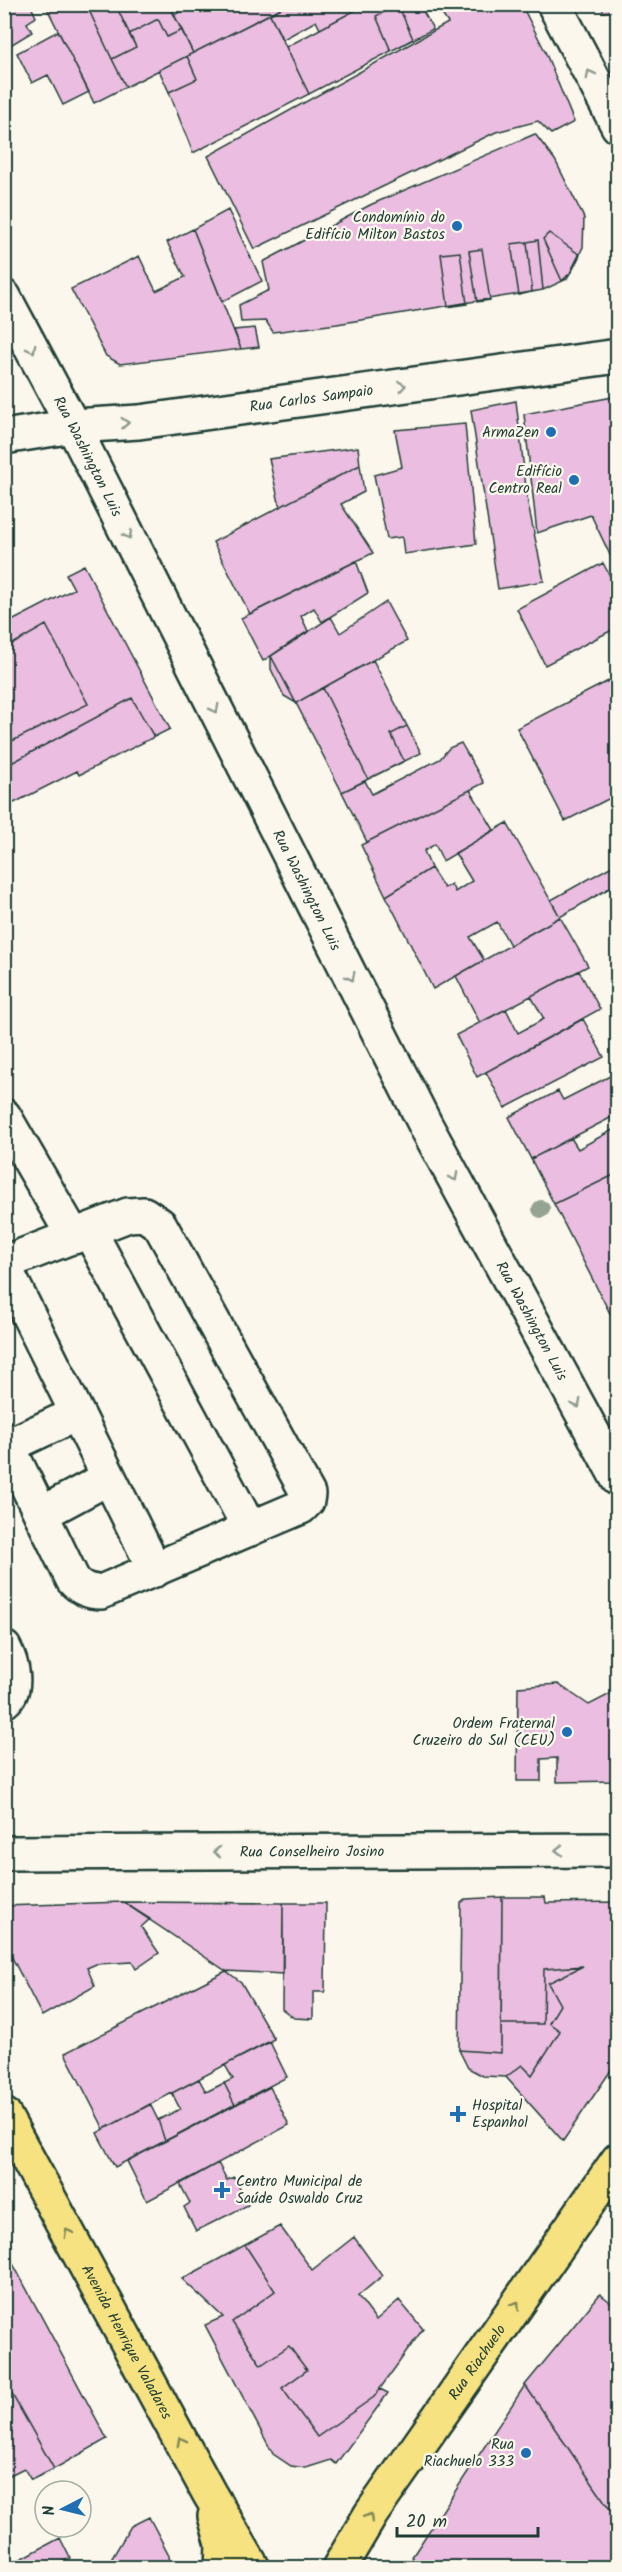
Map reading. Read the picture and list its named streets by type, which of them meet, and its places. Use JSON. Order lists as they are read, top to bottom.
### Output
{
  "streets": {
    "main road": ["Avenida Henrique Valadares", "Rua Riachuelo"],
    "street": ["Rua Carlos Sampaio", "Rua Washington Luis", "Rua Conselheiro Josino"]
  },
  "crossings": [
    ["Rua Carlos Sampaio", "Rua Washington Luis"]
  ],
  "one_way": [
    "Rua Carlos Sampaio",
    "Rua Washington Luis",
    "Rua Conselheiro Josino",
    "Avenida Henrique Valadares",
    "Rua Riachuelo"
  ],
  "places": {
    "other": [
      "Condomínio do Edifício Milton Bastos",
      "ArmaZen",
      "Edifício Centro Real",
      "Ordem Fraternal Cruzeiro do Sul (CEU)",
      "Rua Riachuelo 333"
    ],
    "health": ["Hospital Espanhol", "Centro Municipal de Saúde Oswaldo Cruz"]
  },
  "scale_bar": "20 m",
  "north": "left"
}
